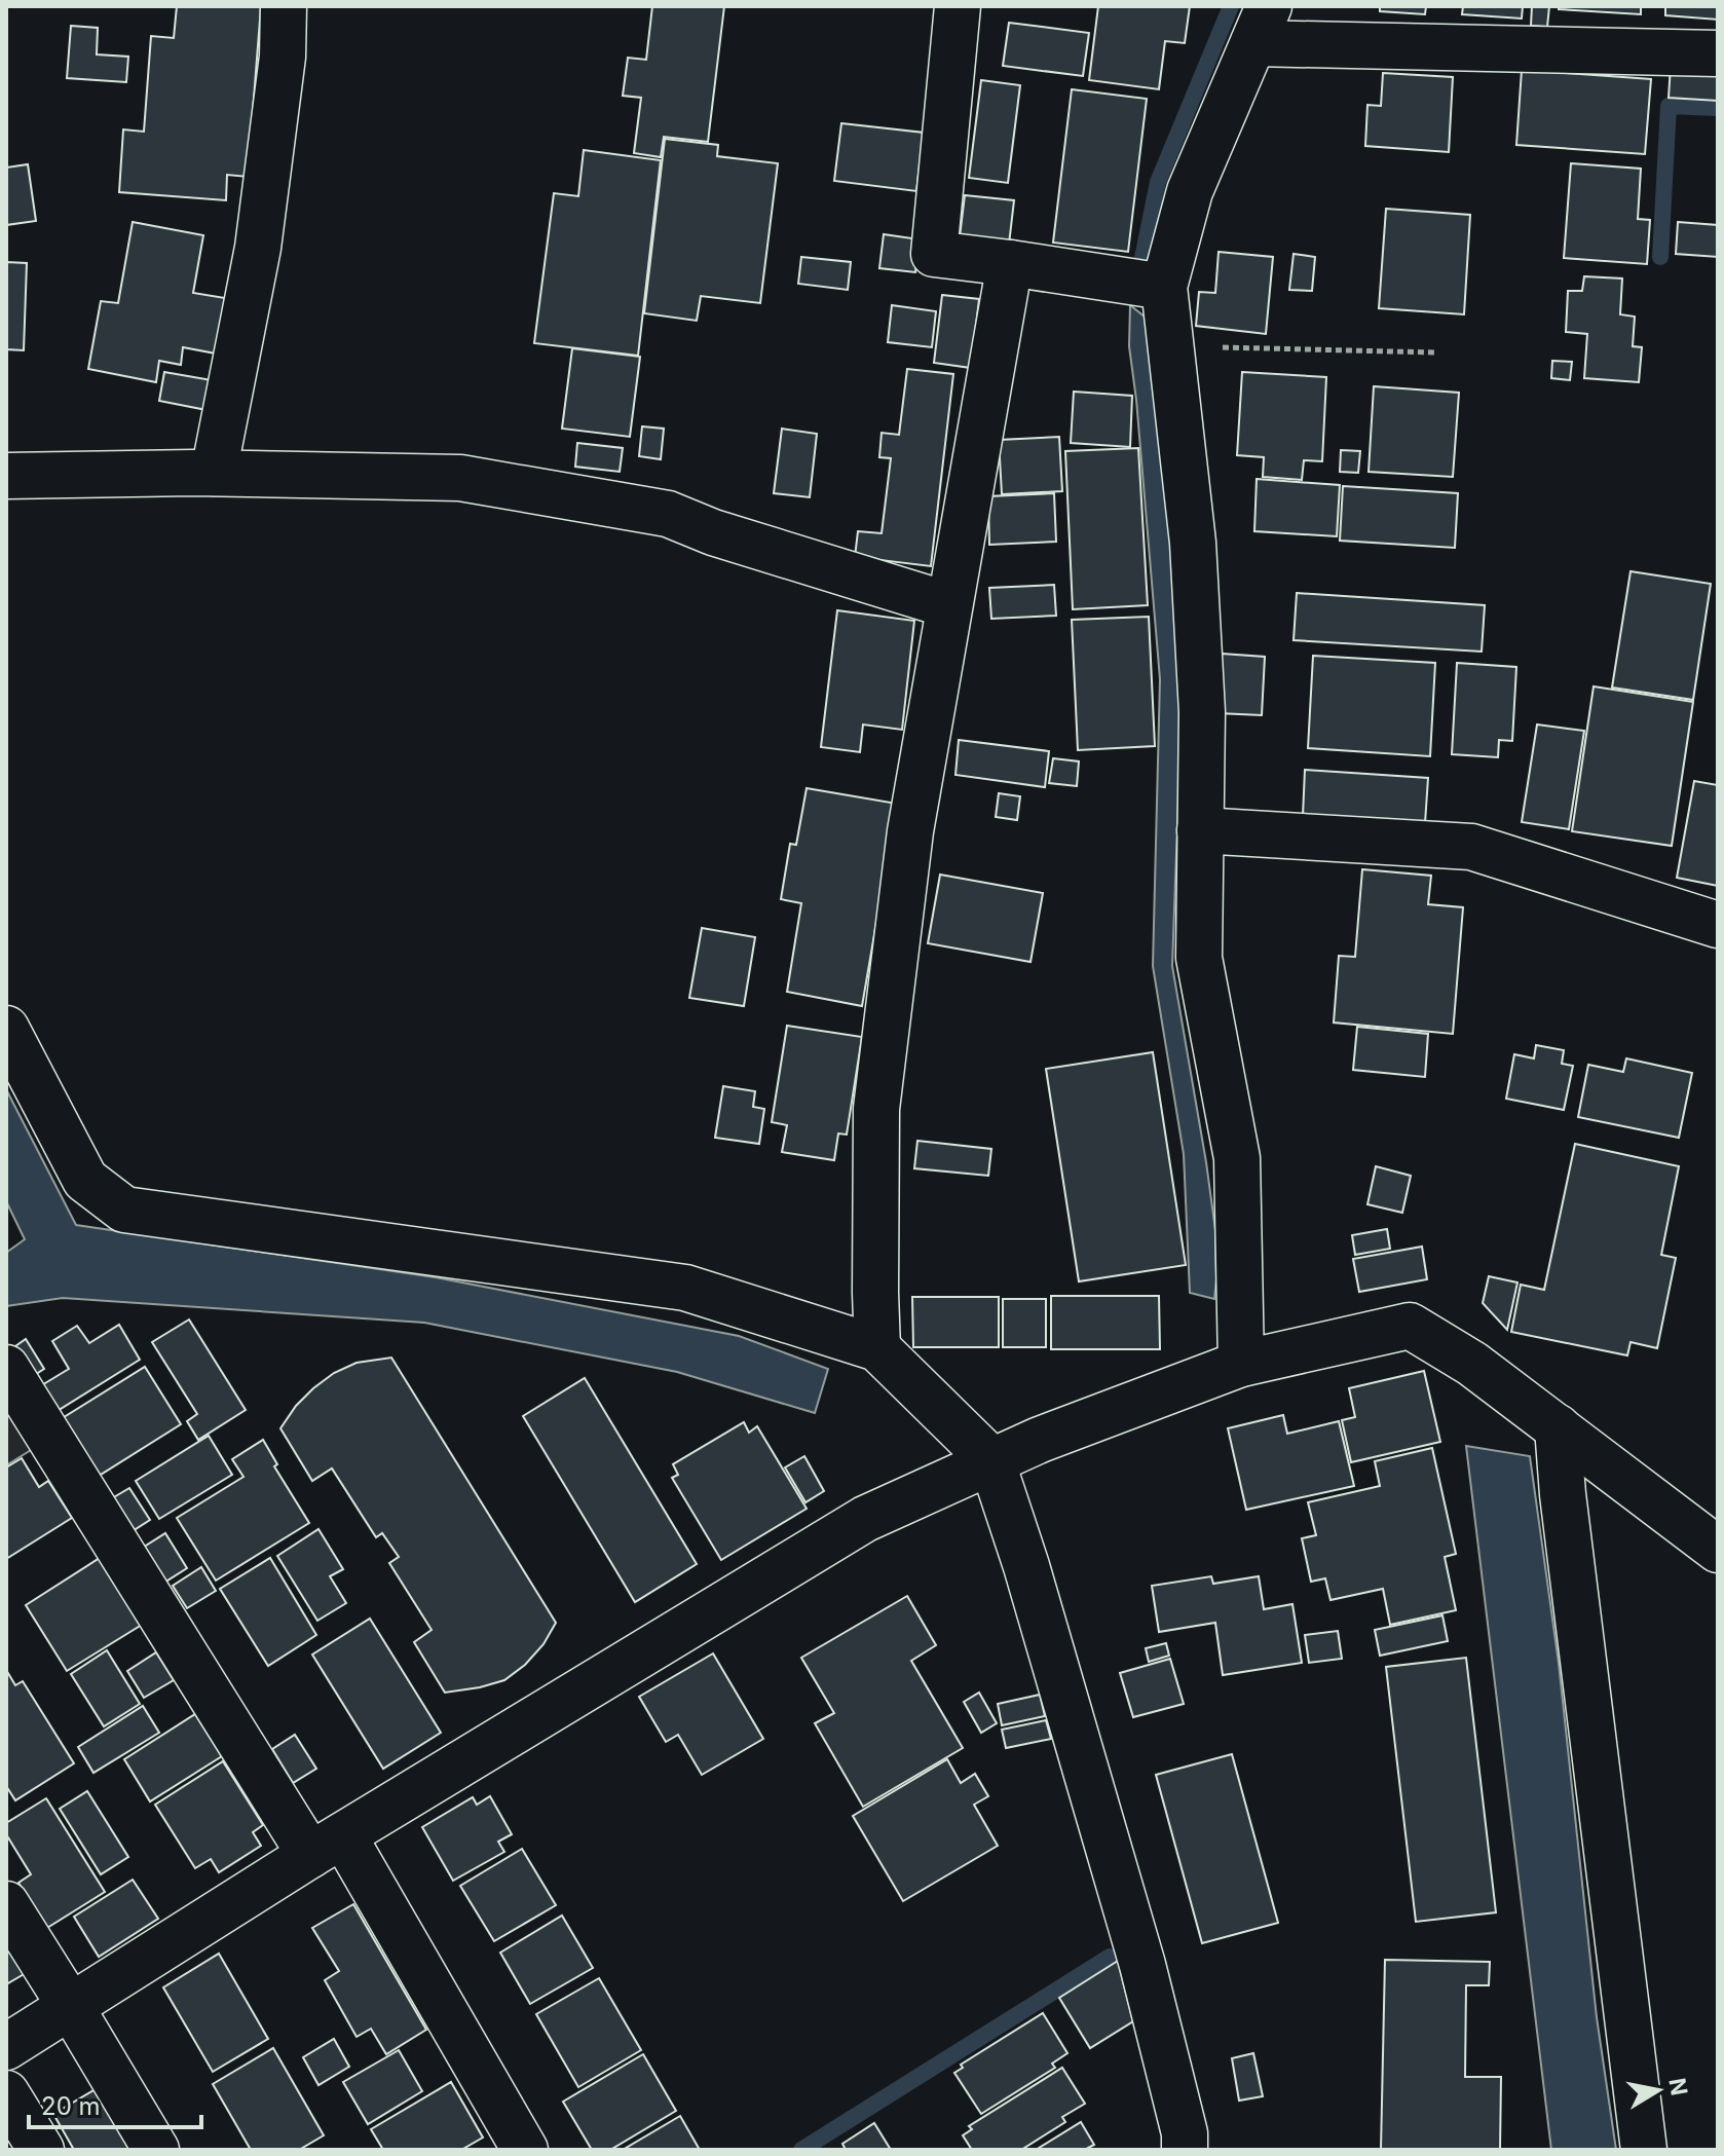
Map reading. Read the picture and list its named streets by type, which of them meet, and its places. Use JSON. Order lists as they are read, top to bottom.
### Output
{
  "scale_bar": "20 m",
  "north": "right"
}
